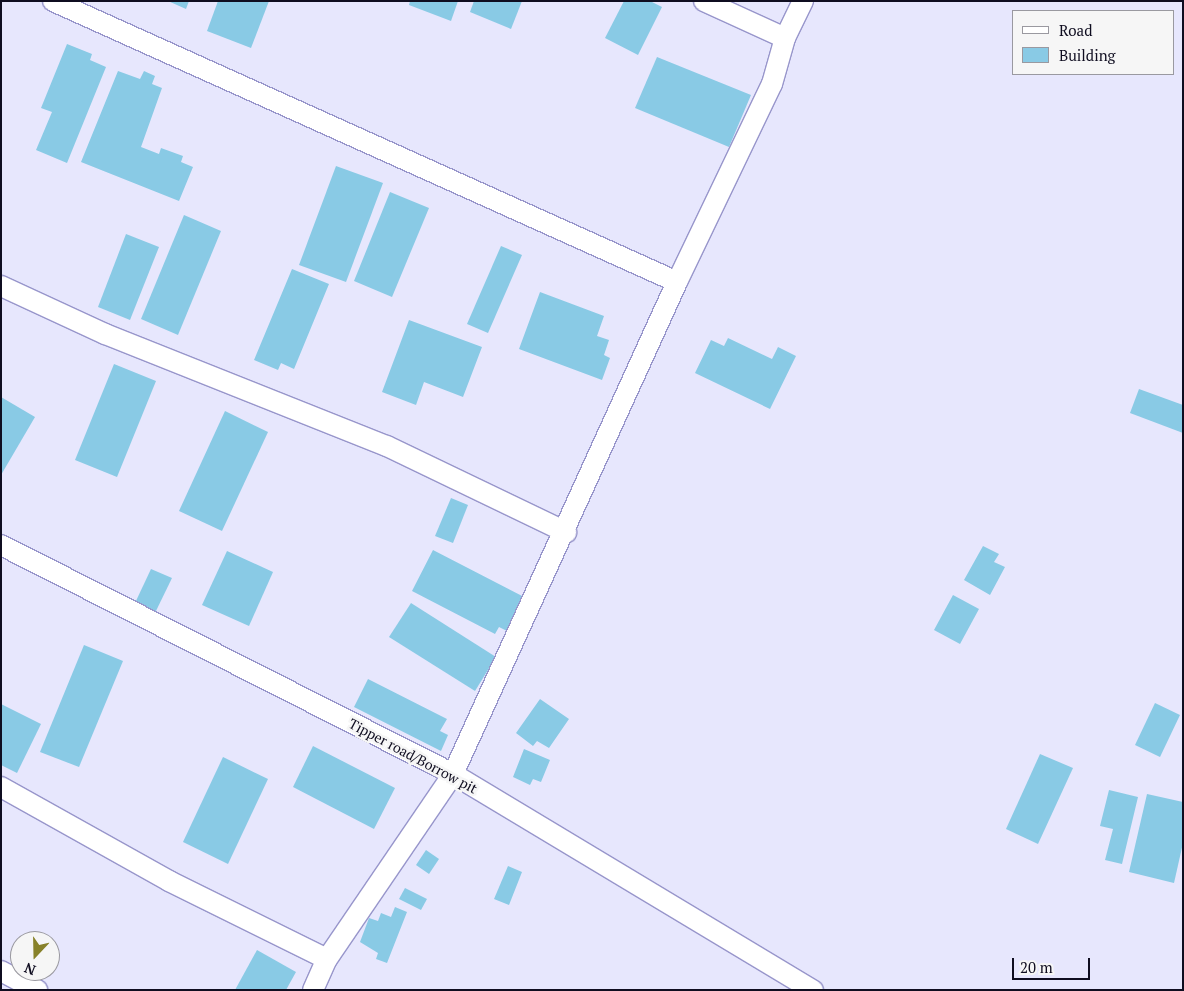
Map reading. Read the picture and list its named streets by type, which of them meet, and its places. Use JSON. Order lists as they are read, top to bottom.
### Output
{
  "streets": {
    "street": ["Tipper road/Borrow pit"]
  },
  "legend": ["Road", "Building"],
  "scale_bar": "20 m",
  "north": "bottom"
}
